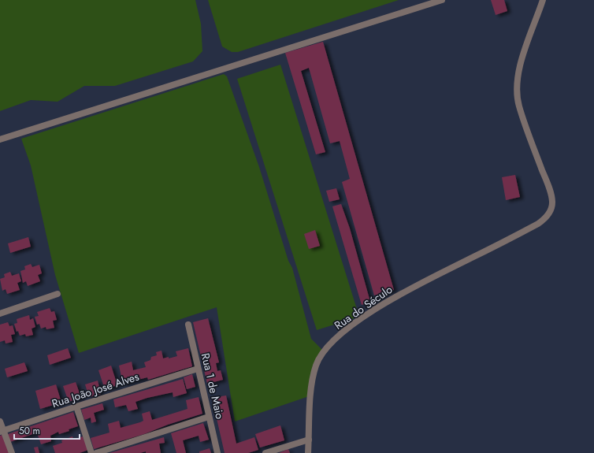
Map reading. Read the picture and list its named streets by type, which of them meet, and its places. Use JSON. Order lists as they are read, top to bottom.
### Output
{
  "streets": {
    "street": ["Rua do Século", "Rua 1 de Maio", "Rua João José Alves"]
  },
  "crossings": [
    ["Rua 1 de Maio", "Rua João José Alves"]
  ],
  "scale_bar": "50 m"
}
